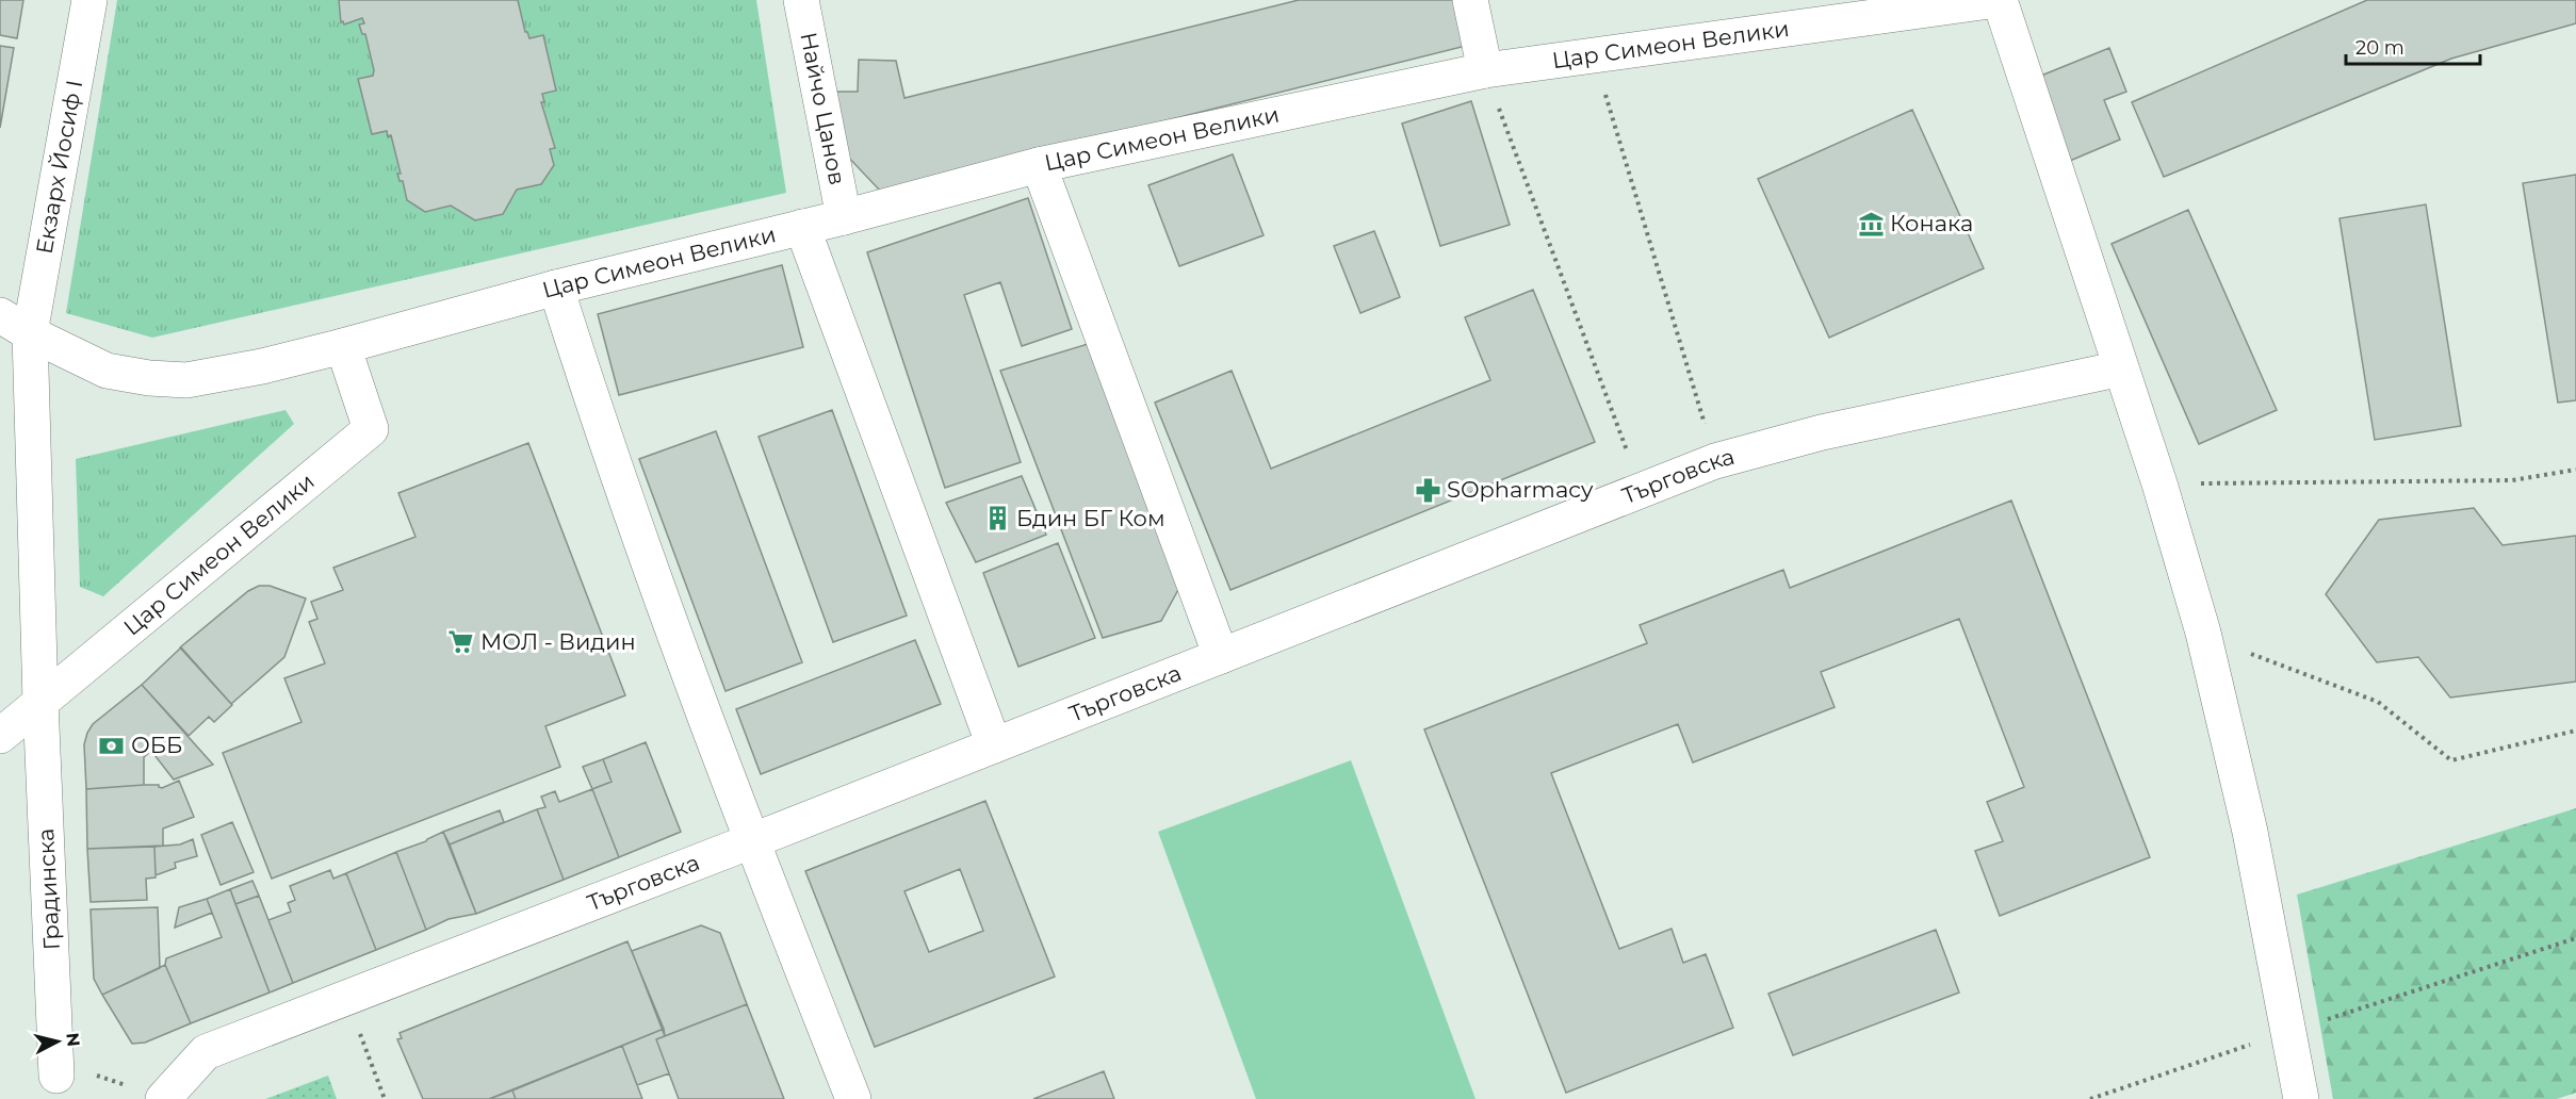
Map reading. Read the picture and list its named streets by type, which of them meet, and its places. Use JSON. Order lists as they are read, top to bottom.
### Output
{
  "streets": {
    "street": [
      "Цар Симеон Велики",
      "Найчо Цанов",
      "Екзарх Йосиф I",
      "Търговска",
      "Градинска"
    ]
  },
  "crossings": [
    ["Цар Симеон Велики", "Найчо Цанов"],
    ["Цар Симеон Велики", "Екзарх Йосиф I"],
    ["Цар Симеон Велики", "Градинска"],
    ["Екзарх Йосиф I", "Градинска"]
  ],
  "places": {
    "museum": ["Конака"],
    "pharmacy": ["SOpharmacy"],
    "building": ["Бдин БГ Ком"],
    "supermarket": ["МОЛ - Видин"],
    "bank": ["ОББ"]
  },
  "scale_bar": "20 m",
  "north": "right"
}
